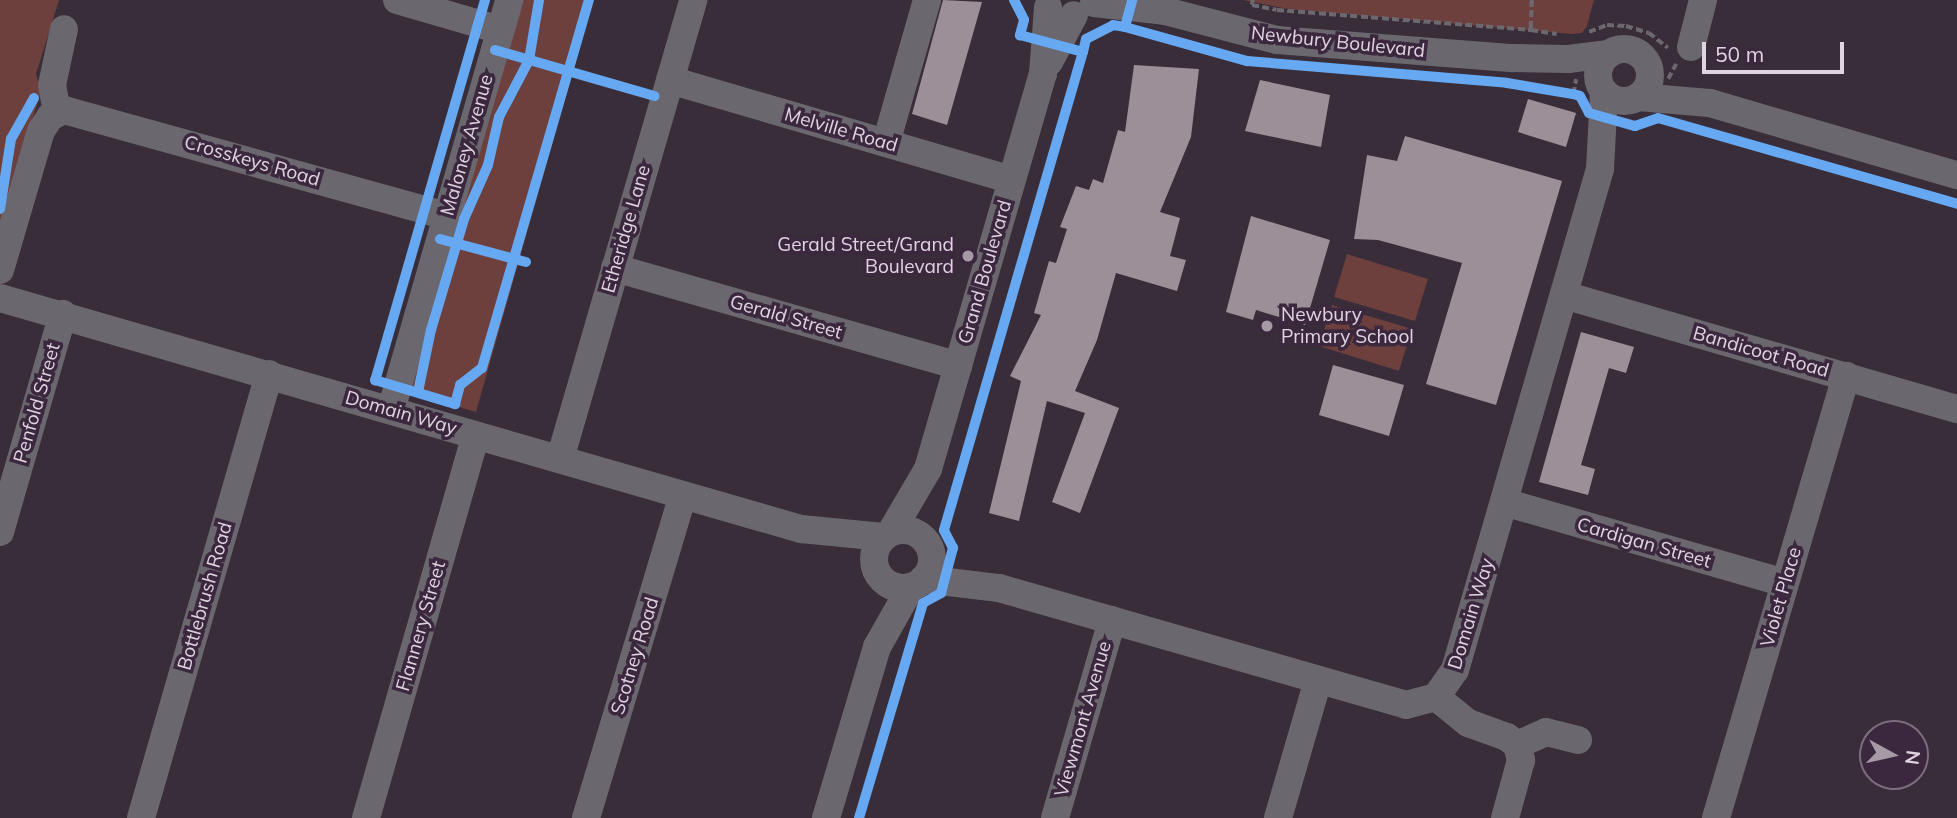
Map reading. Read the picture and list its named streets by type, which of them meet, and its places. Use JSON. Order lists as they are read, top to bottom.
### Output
{
  "streets": {
    "street": [
      "Newbury Boulevard",
      "Melville Road",
      "Maloney Avenue",
      "Crosskeys Road",
      "Etheridge Lane",
      "Grand Boulevard",
      "Gerald Street",
      "Bandicoot Road",
      "Penfold Street",
      "Domain Way",
      "Cardigan Street",
      "Bottlebrush Road",
      "Violet Place",
      "Flannery Street",
      "Scotney Road",
      "Viewmont Avenue"
    ]
  },
  "crossings": [
    ["Newbury Boulevard", "Grand Boulevard"],
    ["Newbury Boulevard", "Domain Way"],
    ["Melville Road", "Etheridge Lane"],
    ["Melville Road", "Grand Boulevard"],
    ["Maloney Avenue", "Crosskeys Road"],
    ["Maloney Avenue", "Domain Way"],
    ["Etheridge Lane", "Gerald Street"],
    ["Etheridge Lane", "Domain Way"],
    ["Grand Boulevard", "Gerald Street"],
    ["Grand Boulevard", "Domain Way"],
    ["Bandicoot Road", "Domain Way"],
    ["Bandicoot Road", "Violet Place"],
    ["Penfold Street", "Domain Way"],
    ["Domain Way", "Cardigan Street"],
    ["Domain Way", "Bottlebrush Road"],
    ["Domain Way", "Flannery Street"],
    ["Domain Way", "Scotney Road"],
    ["Cardigan Street", "Violet Place"]
  ],
  "places": ["Gerald Street/Grand Boulevard", "Newbury Primary School"],
  "scale_bar": "50 m",
  "north": "right"
}
